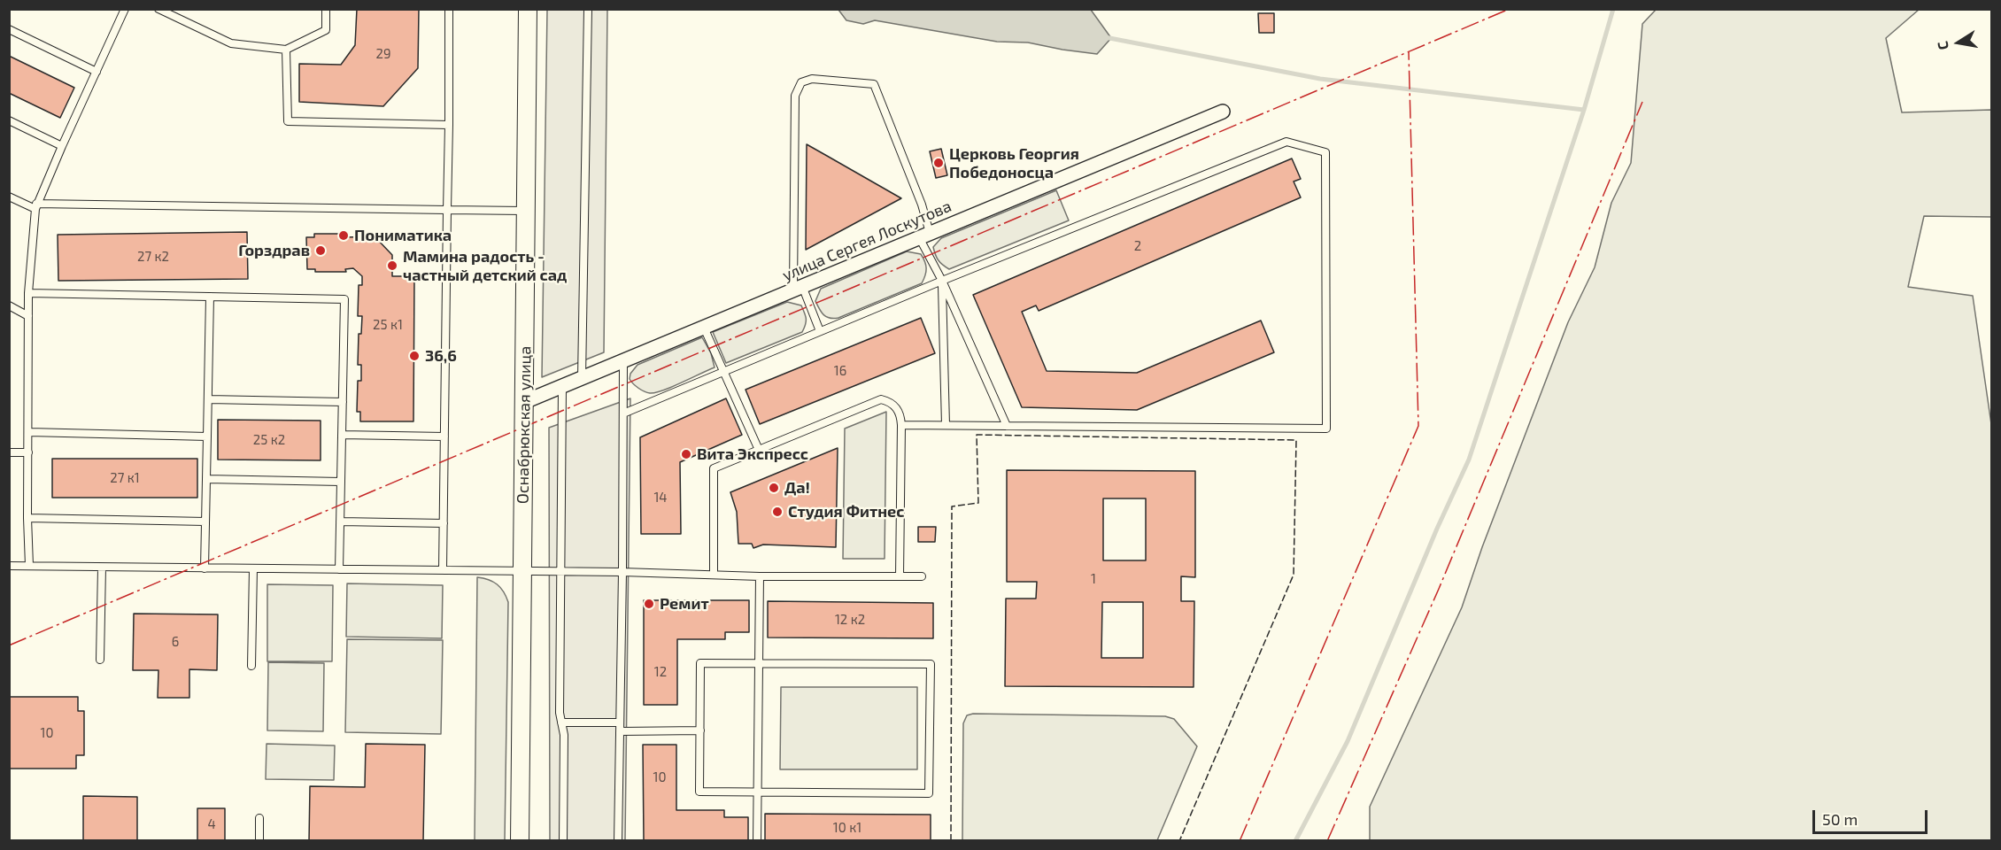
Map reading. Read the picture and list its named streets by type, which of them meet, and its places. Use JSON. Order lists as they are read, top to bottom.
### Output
{
  "streets": {
    "street": ["улица Сергея Лоскутова", "Оснабрюкская улица"]
  },
  "crossings": [
    ["улица Сергея Лоскутова", "Оснабрюкская улица"]
  ],
  "places": [
    "Церковь Георгия Победоносца",
    "Пониматика",
    "Горздрав",
    "Мамина радость - частный детский сад",
    "36,6",
    "Вита Экспресс",
    "Да!",
    "Студия Фитнес",
    "Ремит"
  ],
  "house_numbers": [
    "29",
    "2",
    "27 к2",
    "25 к1",
    "16",
    "25 к2",
    "27 к1",
    "14",
    "1",
    "12 к2",
    "6",
    "12",
    "10",
    "10",
    "4",
    "10 к1"
  ],
  "scale_bar": "50 m",
  "north": "left"
}
